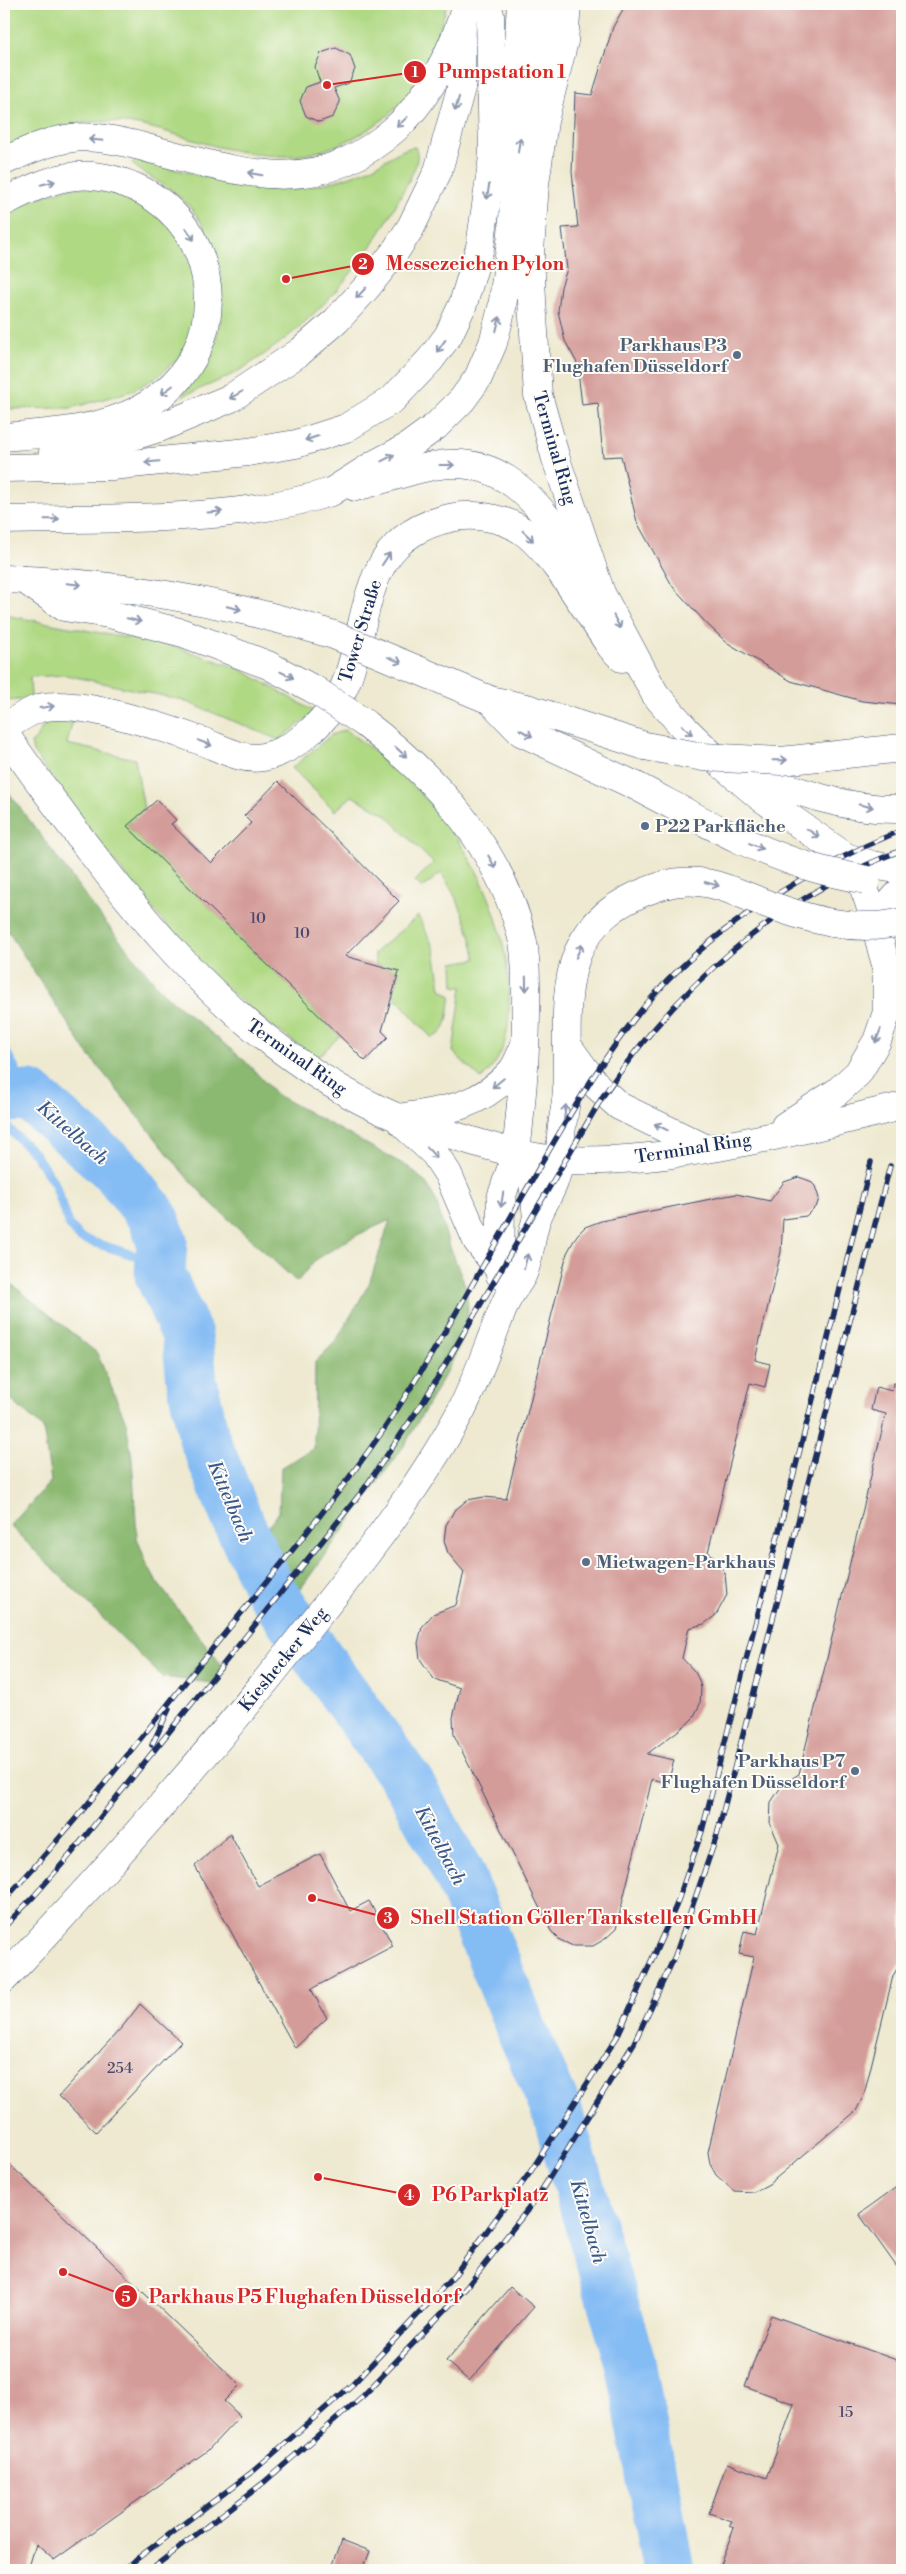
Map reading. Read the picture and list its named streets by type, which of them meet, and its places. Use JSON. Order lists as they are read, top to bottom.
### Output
{
  "streets": {
    "main road": ["Terminal Ring", "Tower Straße", "Kieshecker Weg"]
  },
  "crossings": [
    ["Terminal Ring", "Tower Straße"],
    ["Terminal Ring", "Kieshecker Weg"]
  ],
  "water": ["Kittelbach"],
  "places": [
    "Pumpstation 1",
    "Messezeichen Pylon",
    "Parkhaus P3 Flughafen Düsseldorf",
    "P22 Parkfläche",
    "Mietwagen-Parkhaus",
    "Parkhaus P7 Flughafen Düsseldorf",
    "Shell Station Göller Tankstellen GmbH",
    "P6 Parkplatz",
    "Parkhaus P5 Flughafen Düsseldorf"
  ],
  "house_numbers": [
    "10",
    "10",
    "254",
    "15"
  ]
}
